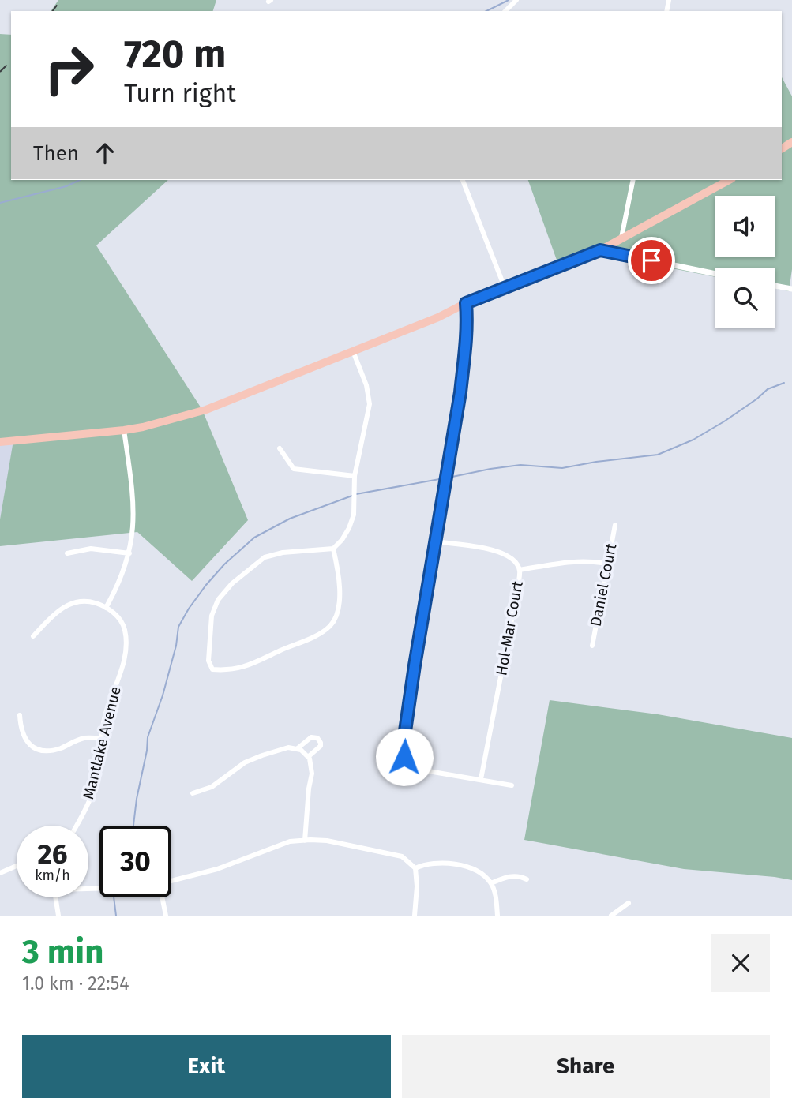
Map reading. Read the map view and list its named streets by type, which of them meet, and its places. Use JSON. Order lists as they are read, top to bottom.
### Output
{
  "streets": {
    "street": ["Daniel Court", "Hol-Mar Court", "Mantlake Avenue"]
  },
  "page": {
    "turn": ["720 m", "Turn right"],
    "then": "Then",
    "speed": "26 km/h",
    "limit": "30",
    "heading": ["3 min", "1.0 km · 22:54"],
    "buttons": ["Exit", "Share"]
  }
}
